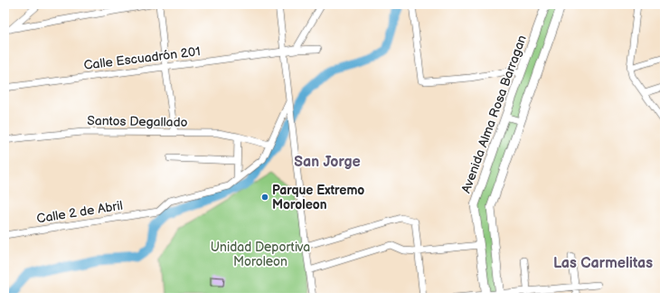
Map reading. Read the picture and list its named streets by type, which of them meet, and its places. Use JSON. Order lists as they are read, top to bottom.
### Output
{
  "streets": {
    "street": [
      "Calle Escuadrón 201",
      "Avenida Alma Rosa Barragan",
      "Santos Degallado",
      "Calle 2 de Abril"
    ]
  },
  "districts": ["San Jorge", "Las Carmelitas"],
  "parks": ["Unidad Deportiva Moroleon"],
  "places": ["Parque Extremo Moroleon"]
}
